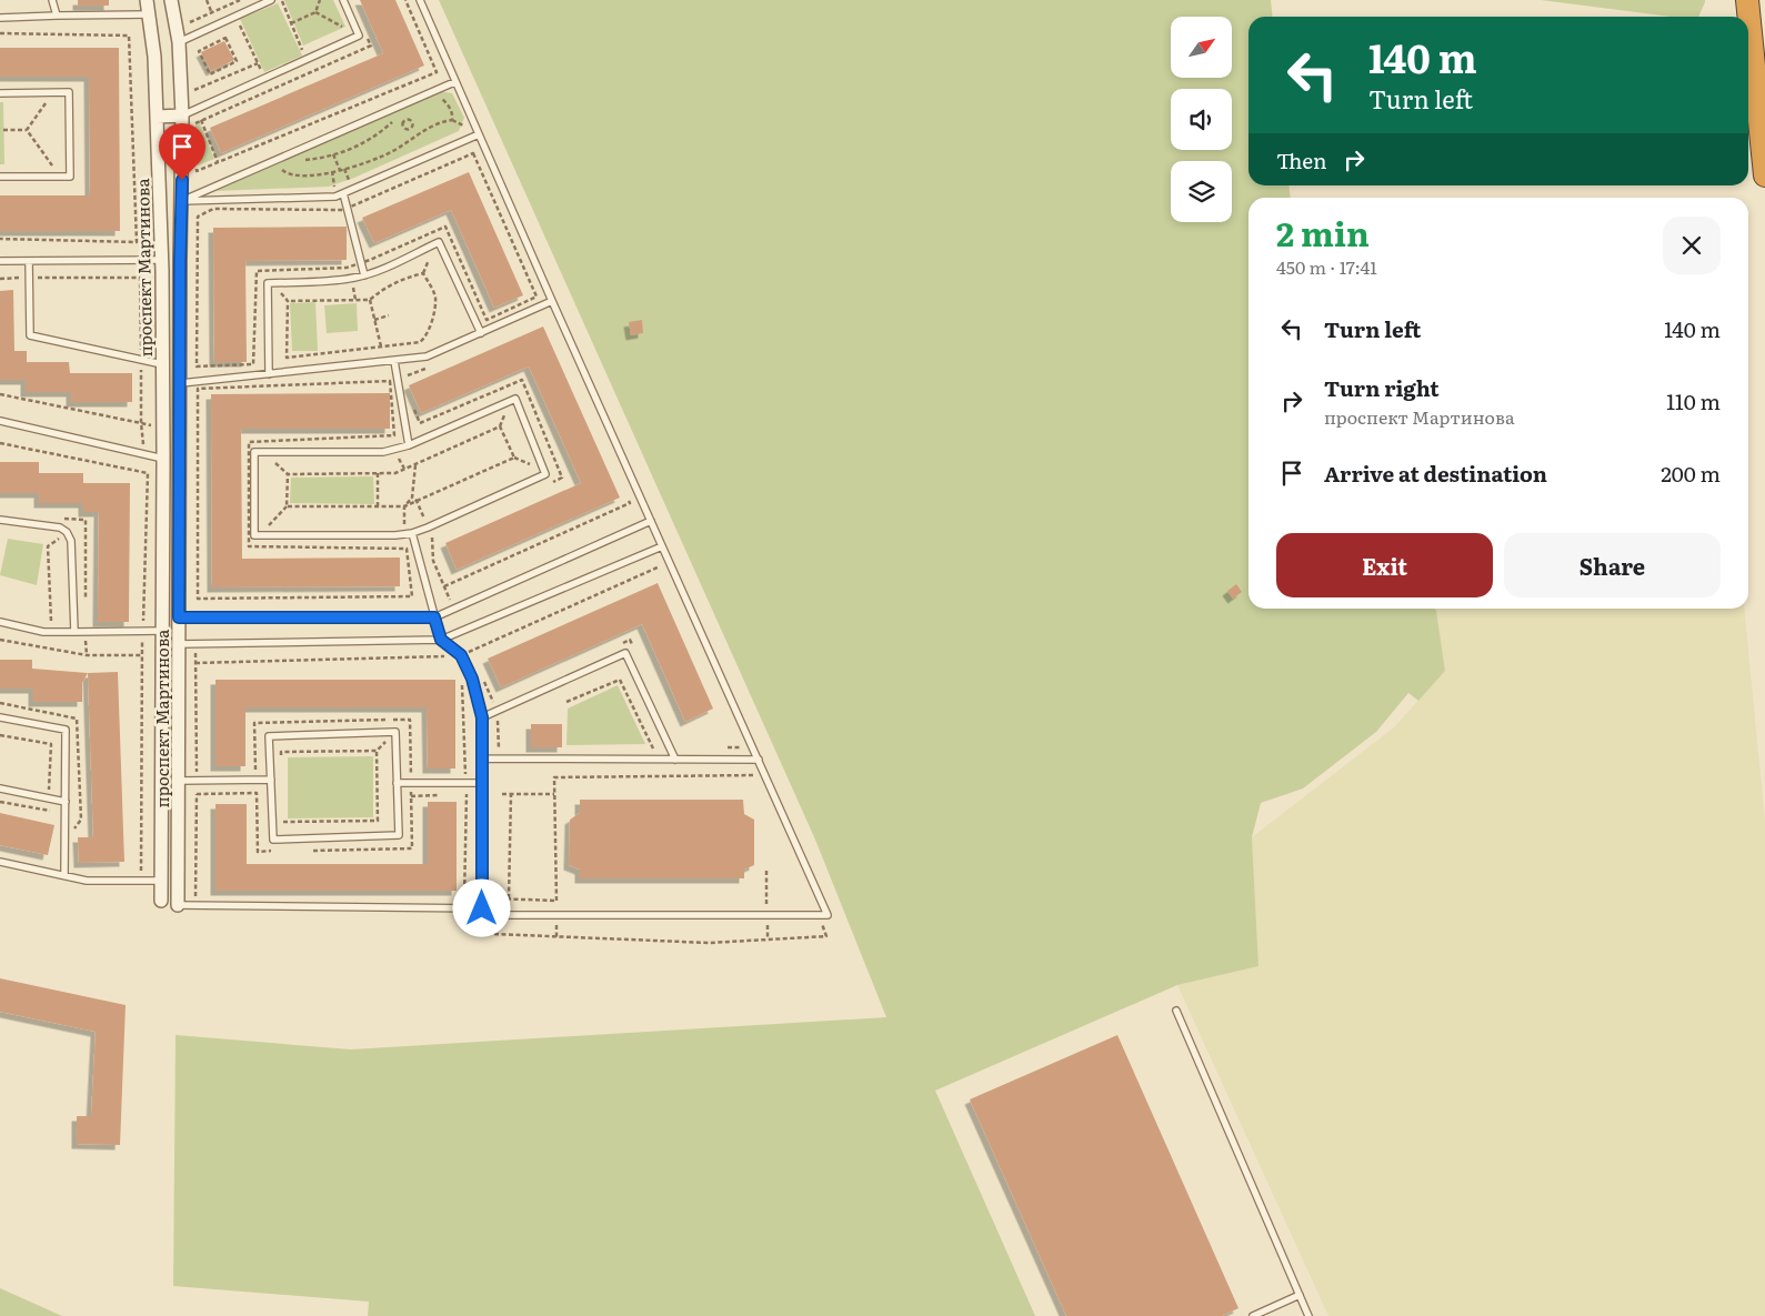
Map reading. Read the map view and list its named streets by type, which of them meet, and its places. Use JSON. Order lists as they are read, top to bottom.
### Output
{
  "streets": {
    "street": ["проспект Мартинова"]
  },
  "north": "top right",
  "page": {
    "turn": ["140 m", "Turn left"],
    "then": "Then",
    "heading": ["2 min", "450 m · 17:41"],
    "list": [
      {
        "name": "Turn left",
        "value": "140 m"
      },
      {
        "name": "Turn right",
        "note": "проспект Мартинова",
        "value": "110 m"
      },
      {
        "name": "Arrive at destination",
        "value": "200 m"
      }
    ],
    "buttons": ["Exit", "Share"]
  }
}
